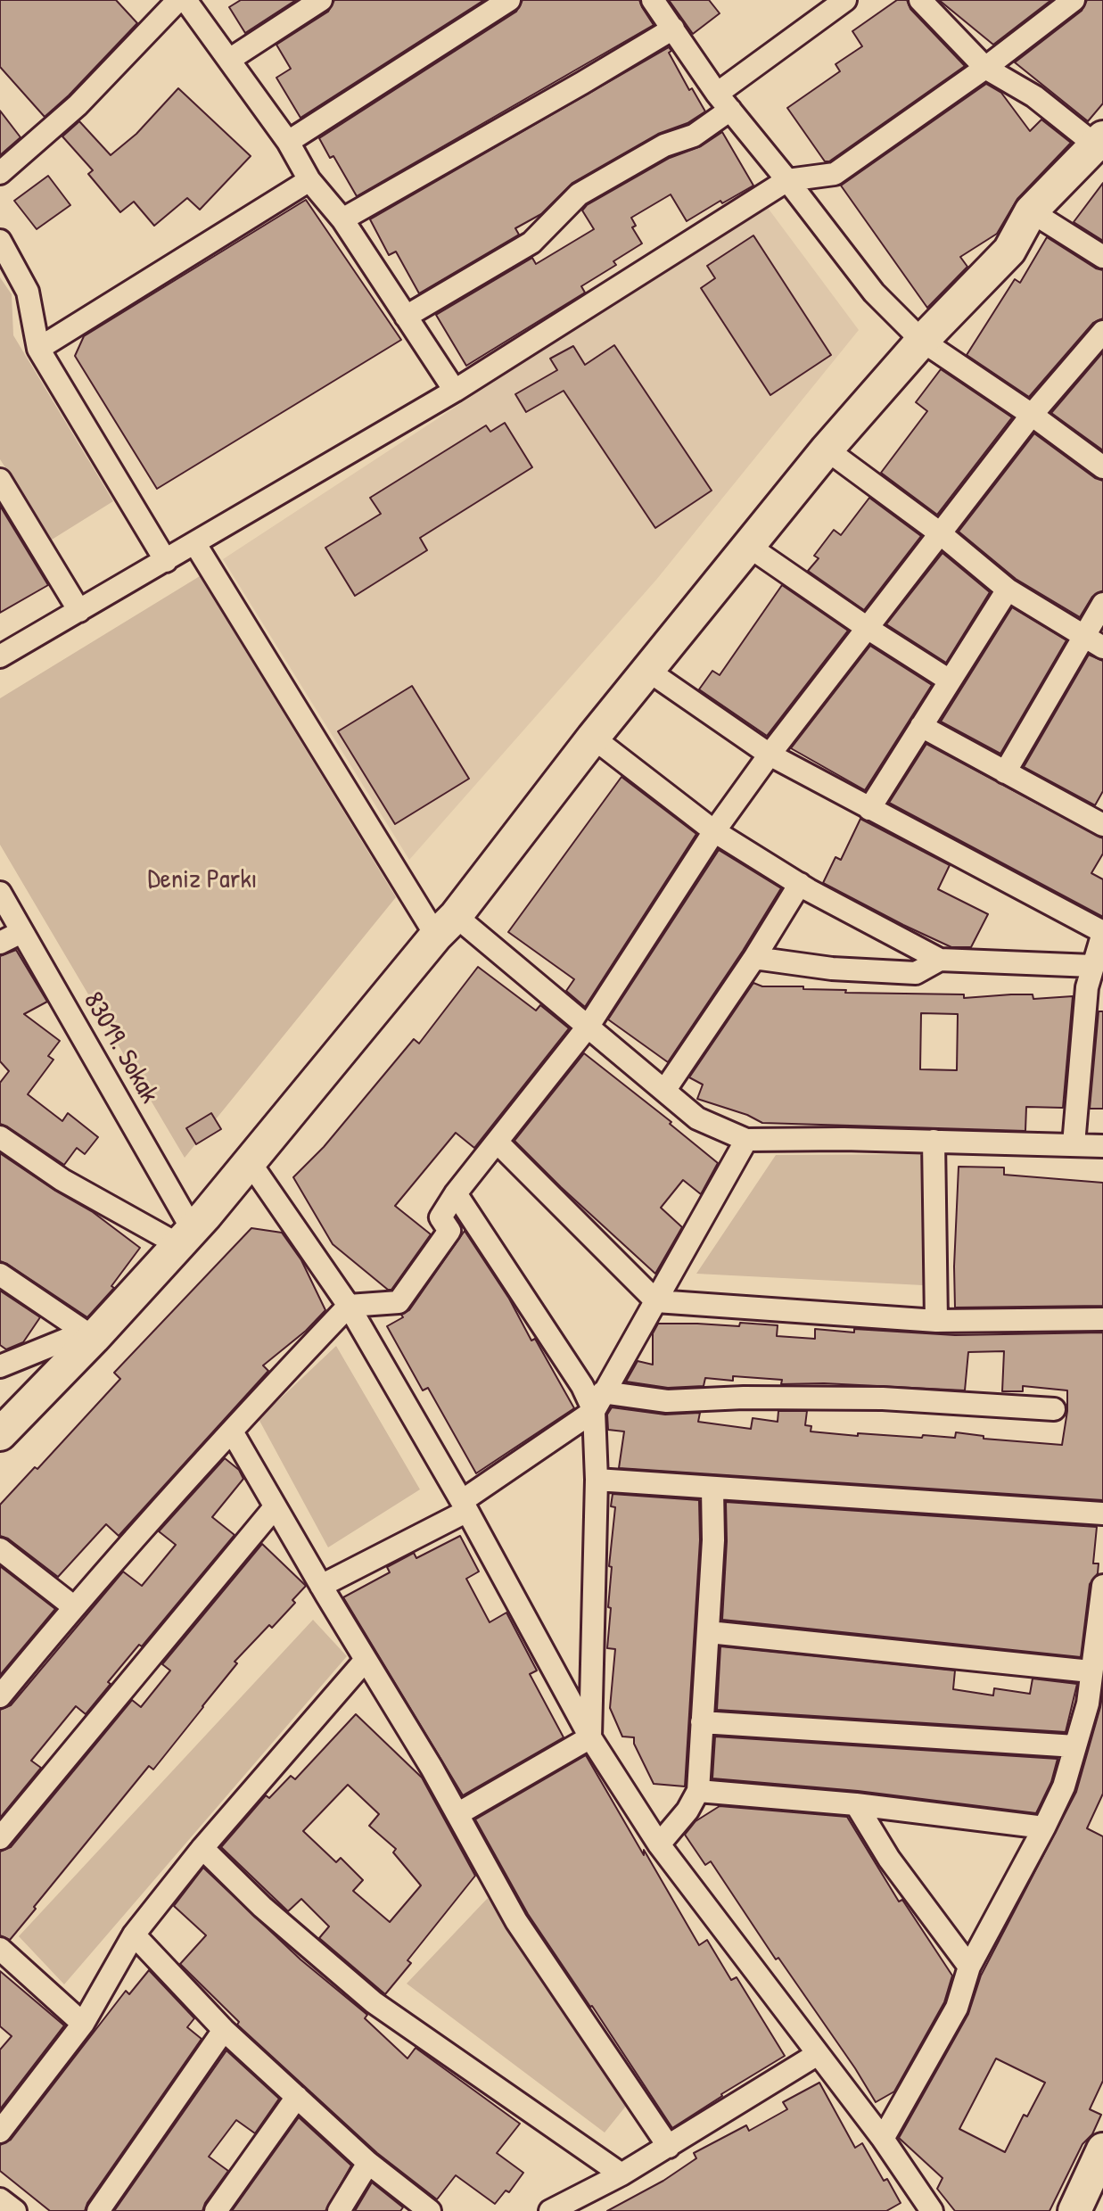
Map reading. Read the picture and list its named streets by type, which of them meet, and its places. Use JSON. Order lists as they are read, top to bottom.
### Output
{
  "streets": {
    "street": ["83019. Sokak"]
  },
  "parks": ["Deniz Parkı"]
}
